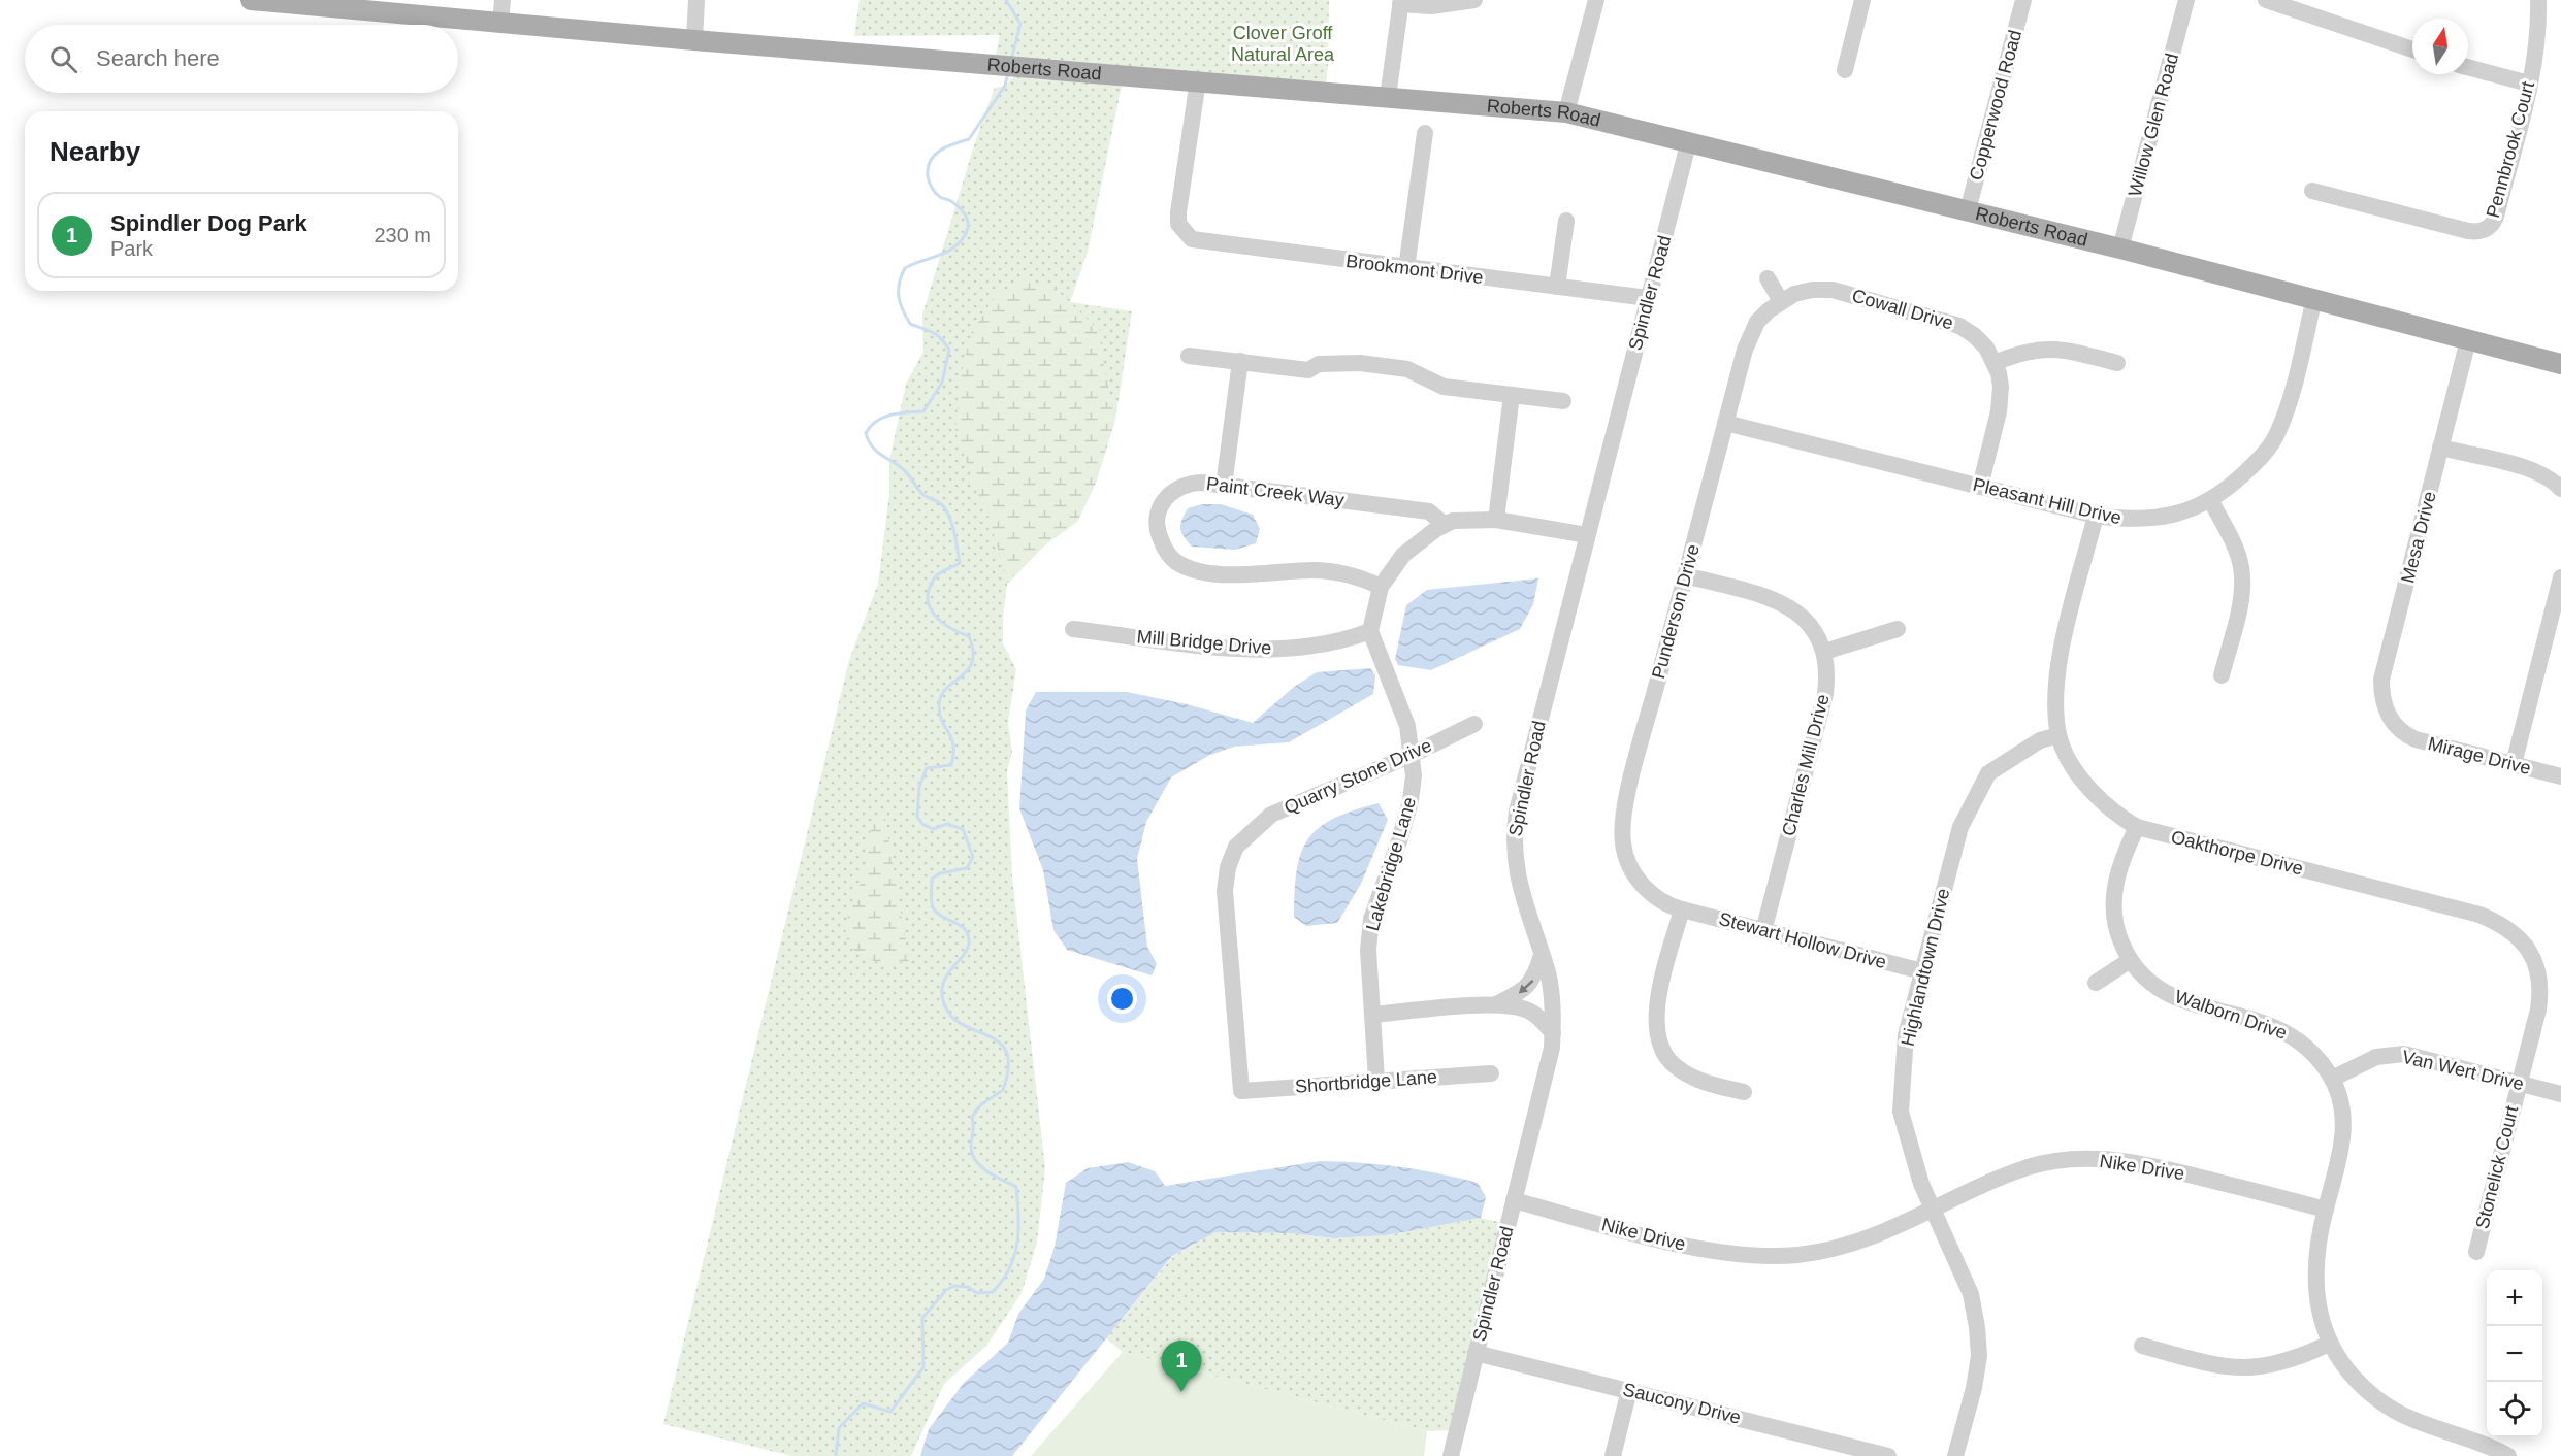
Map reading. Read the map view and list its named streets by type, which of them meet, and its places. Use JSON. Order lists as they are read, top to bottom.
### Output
{
  "streets": {
    "main road": ["Roberts Road"],
    "street": [
      "Copperwood Road",
      "Willow Glen Road",
      "Pennbrook Court",
      "Brookmont Drive",
      "Spindler Road",
      "Cowall Drive",
      "Paint Creek Way",
      "Pleasant Hill Drive",
      "Mesa Drive",
      "Punderson Drive",
      "Mill Bridge Drive",
      "Mirage Drive",
      "Charles Mill Drive",
      "Quarry Stone Drive",
      "Oakthorpe Drive",
      "Lakebridge Lane",
      "Stewart Hollow Drive",
      "Highlandtown Drive",
      "Walborn Drive",
      "Van Wert Drive",
      "Shortbridge Lane",
      "Nike Drive",
      "Stonelick Court",
      "Saucony Drive"
    ]
  },
  "crossings": [
    ["Roberts Road", "Copperwood Road"],
    ["Roberts Road", "Willow Glen Road"],
    ["Roberts Road", "Brookmont Drive"],
    ["Roberts Road", "Spindler Road"],
    ["Roberts Road", "Pleasant Hill Drive"],
    ["Roberts Road", "Mesa Drive"],
    ["Brookmont Drive", "Spindler Road"],
    ["Spindler Road", "Nike Drive"],
    ["Spindler Road", "Saucony Drive"],
    ["Cowall Drive", "Pleasant Hill Drive"],
    ["Cowall Drive", "Punderson Drive"],
    ["Pleasant Hill Drive", "Punderson Drive"],
    ["Pleasant Hill Drive", "Oakthorpe Drive"],
    ["Mesa Drive", "Mirage Drive"],
    ["Punderson Drive", "Charles Mill Drive"],
    ["Punderson Drive", "Stewart Hollow Drive"],
    ["Mill Bridge Drive", "Lakebridge Lane"],
    ["Charles Mill Drive", "Stewart Hollow Drive"],
    ["Quarry Stone Drive", "Lakebridge Lane"],
    ["Quarry Stone Drive", "Shortbridge Lane"],
    ["Oakthorpe Drive", "Highlandtown Drive"],
    ["Oakthorpe Drive", "Walborn Drive"],
    ["Oakthorpe Drive", "Van Wert Drive"],
    ["Oakthorpe Drive", "Stonelick Court"],
    ["Lakebridge Lane", "Shortbridge Lane"],
    ["Stewart Hollow Drive", "Highlandtown Drive"],
    ["Highlandtown Drive", "Nike Drive"],
    ["Walborn Drive", "Van Wert Drive"],
    ["Walborn Drive", "Nike Drive"],
    ["Van Wert Drive", "Stonelick Court"]
  ],
  "parks": ["Clover Groff Natural Area"],
  "north": "top",
  "page": {
    "search": "Search here",
    "heading": "Nearby",
    "list": [
      {
        "mark": "1",
        "name": "Spindler Dog Park",
        "note": "Park",
        "value": "230 m"
      }
    ],
    "map_buttons": ["+", "−"],
    "pins": "1"
  }
}
